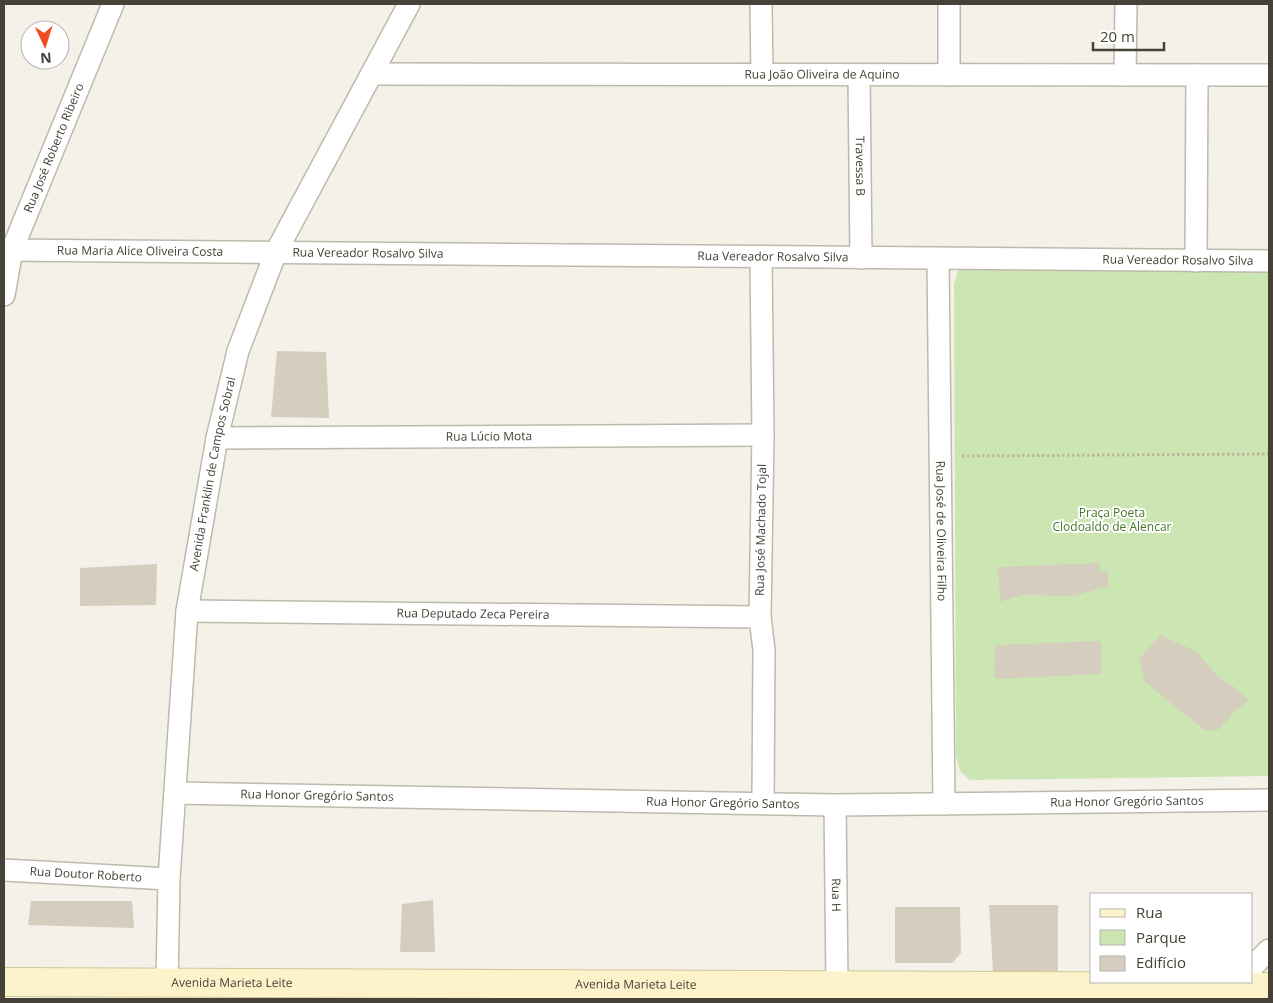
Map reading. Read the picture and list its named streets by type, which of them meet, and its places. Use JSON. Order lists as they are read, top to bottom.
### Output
{
  "streets": {
    "street": [
      "Rua João Oliveira de Aquino",
      "Rua José Roberto Ribeiro",
      "Travessa B",
      "Rua Maria Alice Oliveira Costa",
      "Rua Vereador Rosalvo Silva",
      "Rua Lúcio Mota",
      "Avenida Franklin de Campos Sobral",
      "Rua José Machado Tojal",
      "Rua José de Oliveira Filho",
      "Rua Deputado Zeca Pereira",
      "Rua Honor Gregório Santos",
      "Rua Doutor Roberto",
      "Rua H",
      "Avenida Marieta Leite"
    ]
  },
  "crossings": [
    ["Rua João Oliveira de Aquino", "Travessa B"],
    ["Rua João Oliveira de Aquino", "Avenida Franklin de Campos Sobral"],
    ["Rua José Roberto Ribeiro", "Rua Maria Alice Oliveira Costa"],
    ["Travessa B", "Rua Vereador Rosalvo Silva"],
    ["Rua Maria Alice Oliveira Costa", "Rua Vereador Rosalvo Silva"],
    ["Rua Maria Alice Oliveira Costa", "Avenida Franklin de Campos Sobral"],
    ["Rua Vereador Rosalvo Silva", "Avenida Franklin de Campos Sobral"],
    ["Rua Vereador Rosalvo Silva", "Rua José Machado Tojal"],
    ["Rua Vereador Rosalvo Silva", "Rua José de Oliveira Filho"],
    ["Rua Lúcio Mota", "Avenida Franklin de Campos Sobral"],
    ["Rua Lúcio Mota", "Rua José Machado Tojal"],
    ["Avenida Franklin de Campos Sobral", "Rua Deputado Zeca Pereira"],
    ["Avenida Franklin de Campos Sobral", "Rua Honor Gregório Santos"],
    ["Avenida Franklin de Campos Sobral", "Rua Doutor Roberto"],
    ["Avenida Franklin de Campos Sobral", "Avenida Marieta Leite"],
    ["Rua José Machado Tojal", "Rua Deputado Zeca Pereira"],
    ["Rua José Machado Tojal", "Rua Honor Gregório Santos"],
    ["Rua José de Oliveira Filho", "Rua Honor Gregório Santos"],
    ["Rua Honor Gregório Santos", "Rua H"],
    ["Rua H", "Avenida Marieta Leite"]
  ],
  "parks": ["Praça Poeta Clodoaldo de Alencar"],
  "legend": ["Rua", "Parque", "Edifício"],
  "scale_bar": "20 m",
  "north": "bottom"
}
